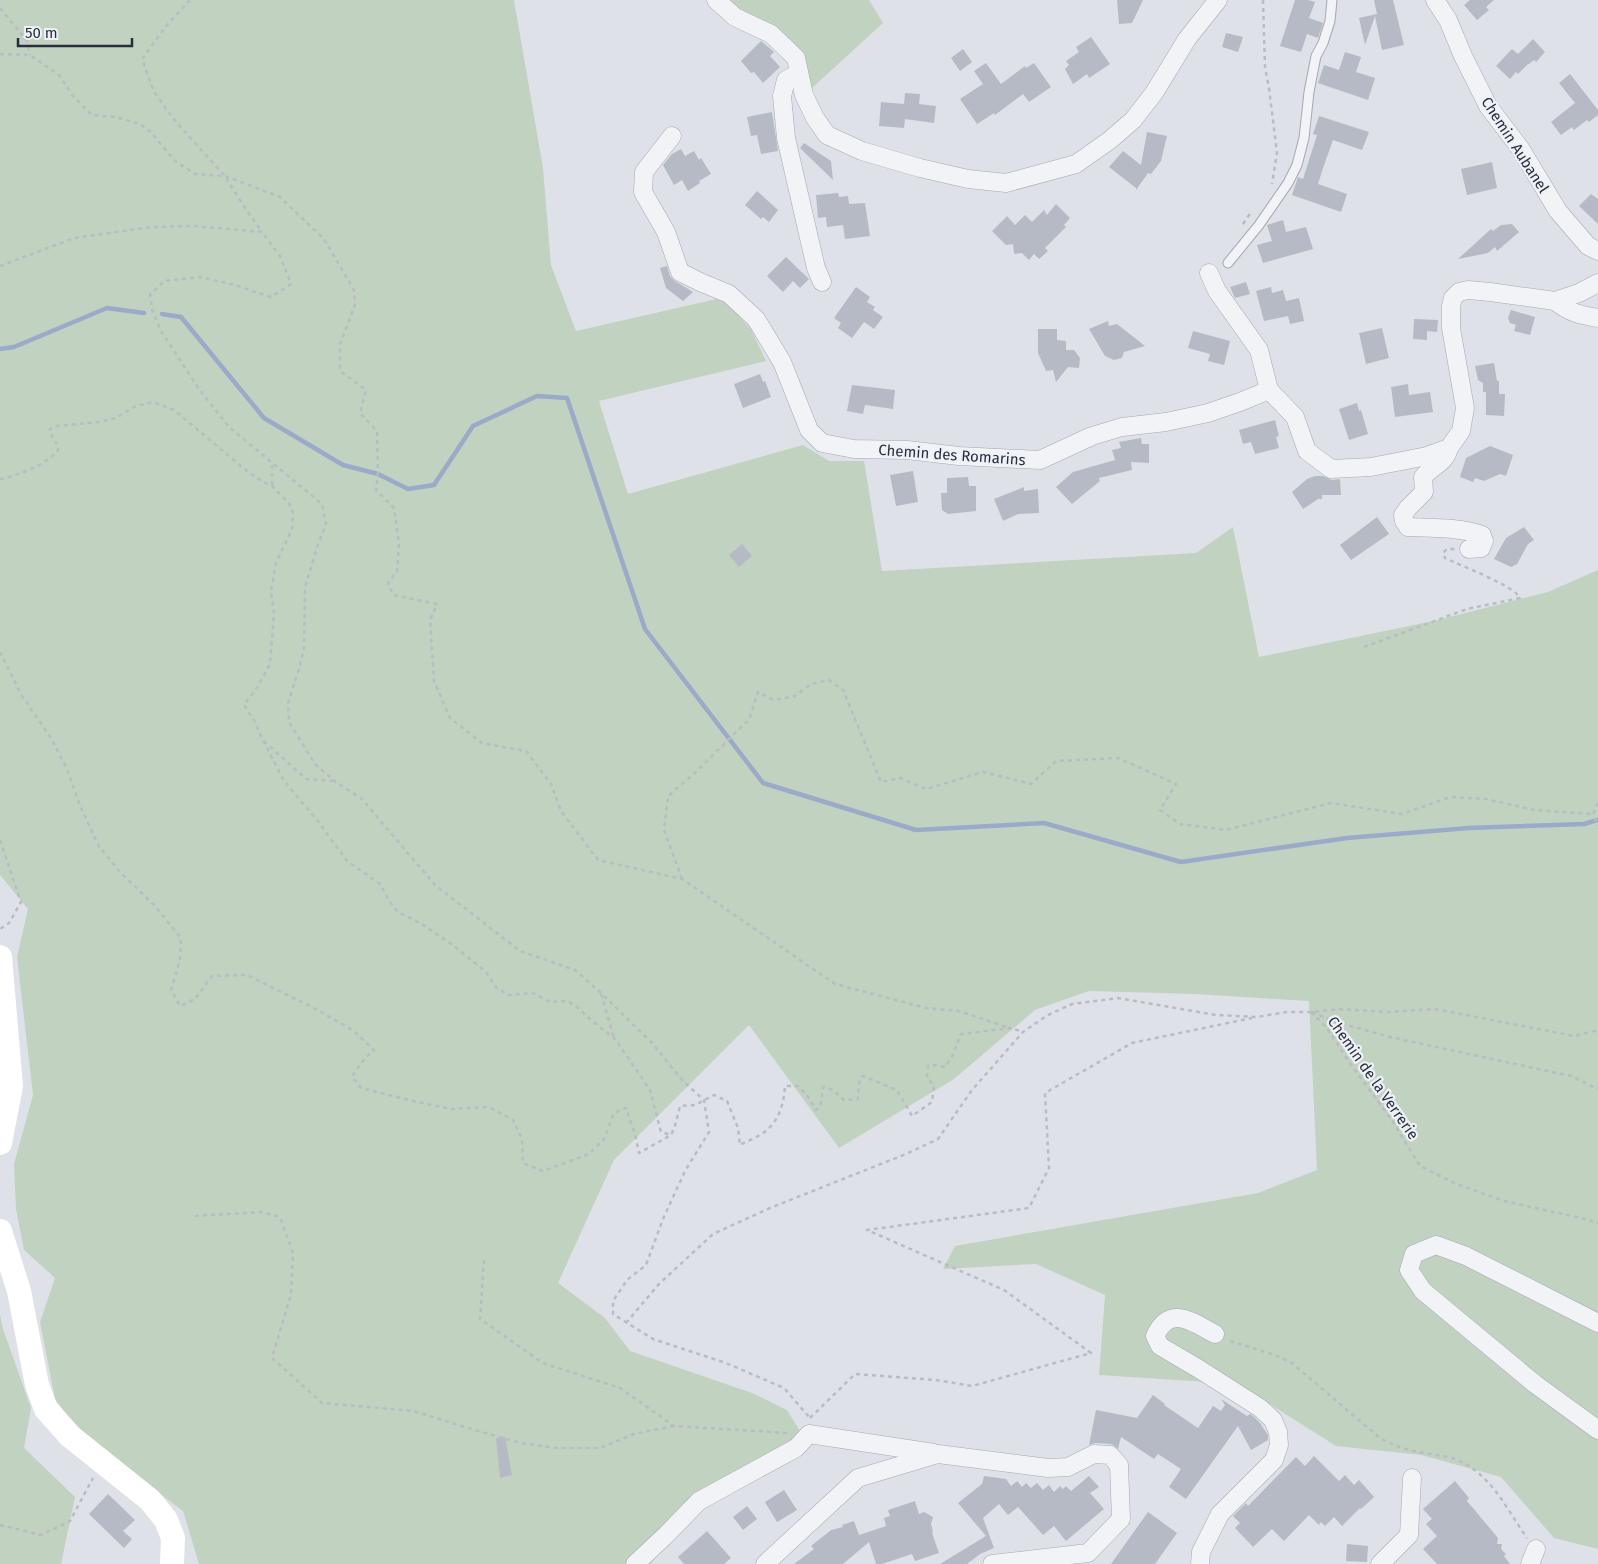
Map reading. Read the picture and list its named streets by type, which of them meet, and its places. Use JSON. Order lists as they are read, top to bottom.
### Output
{
  "streets": {
    "street": ["Chemin Aubanel", "Chemin des Romarins"],
    "path": ["Chemin de la Verrerie"]
  },
  "scale_bar": "50 m"
}
